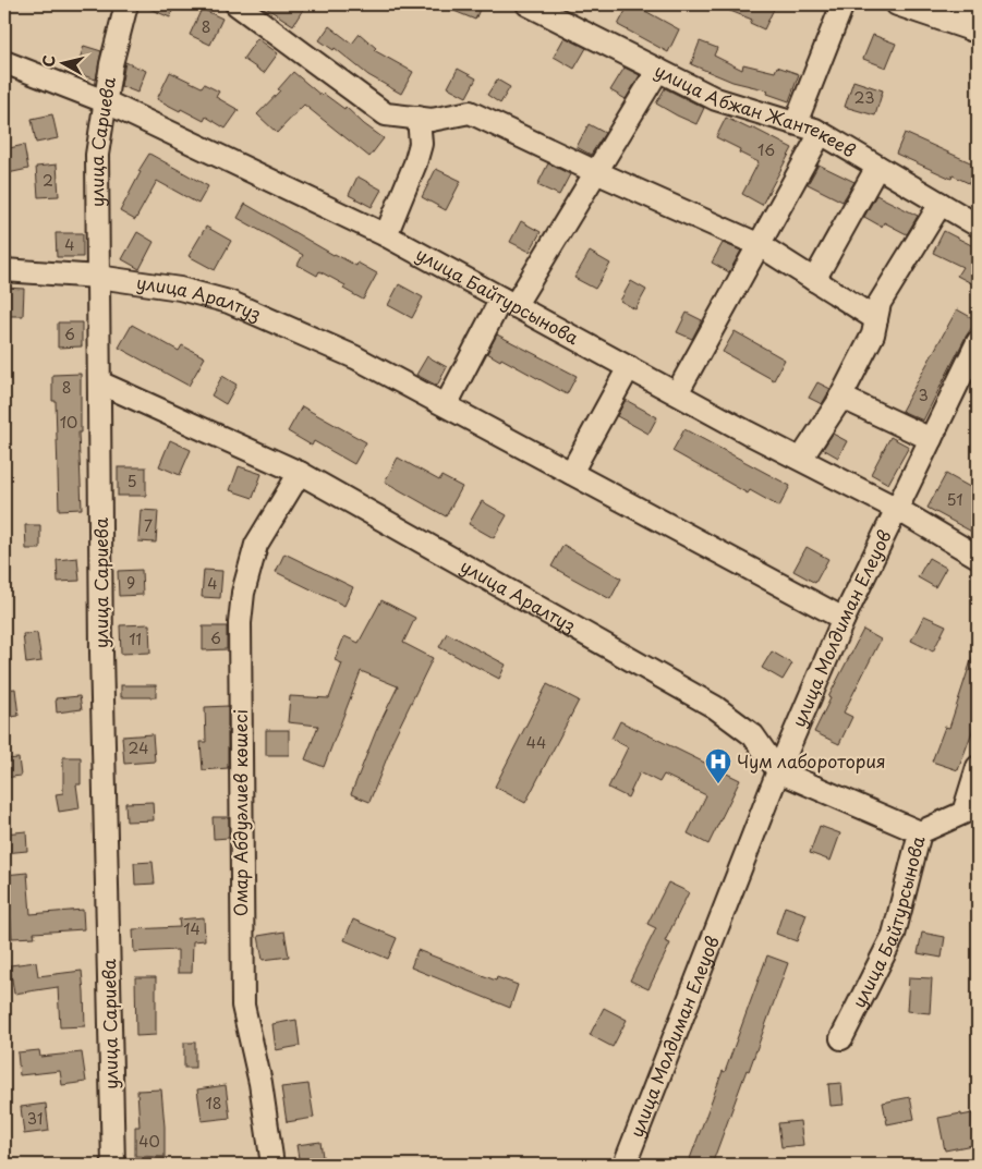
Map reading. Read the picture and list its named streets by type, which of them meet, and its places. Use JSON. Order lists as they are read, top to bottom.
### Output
{
  "streets": {
    "street": [
      "улица Абжан Жантекеев",
      "улица Сариева",
      "улица Байтурсынова",
      "улица Аралтуз",
      "улица Молдиман Елеуов",
      "Омар Абдуәлиев көшесі"
    ]
  },
  "crossings": [
    ["улица Сариева", "улица Байтурсынова"],
    ["улица Сариева", "улица Аралтуз"],
    ["улица Байтурсынова", "улица Молдиман Елеуов"],
    ["улица Аралтуз", "улица Молдиман Елеуов"],
    ["улица Аралтуз", "Омар Абдуәлиев көшесі"]
  ],
  "places": {
    "hospital": ["Чум лаборотория"]
  },
  "house_numbers": [
    "8",
    "23",
    "16",
    "2",
    "4",
    "6",
    "8",
    "3",
    "10",
    "5",
    "51",
    "7",
    "9",
    "4",
    "6",
    "11",
    "44",
    "24",
    "14",
    "18",
    "31",
    "40"
  ],
  "north": "left"
}
